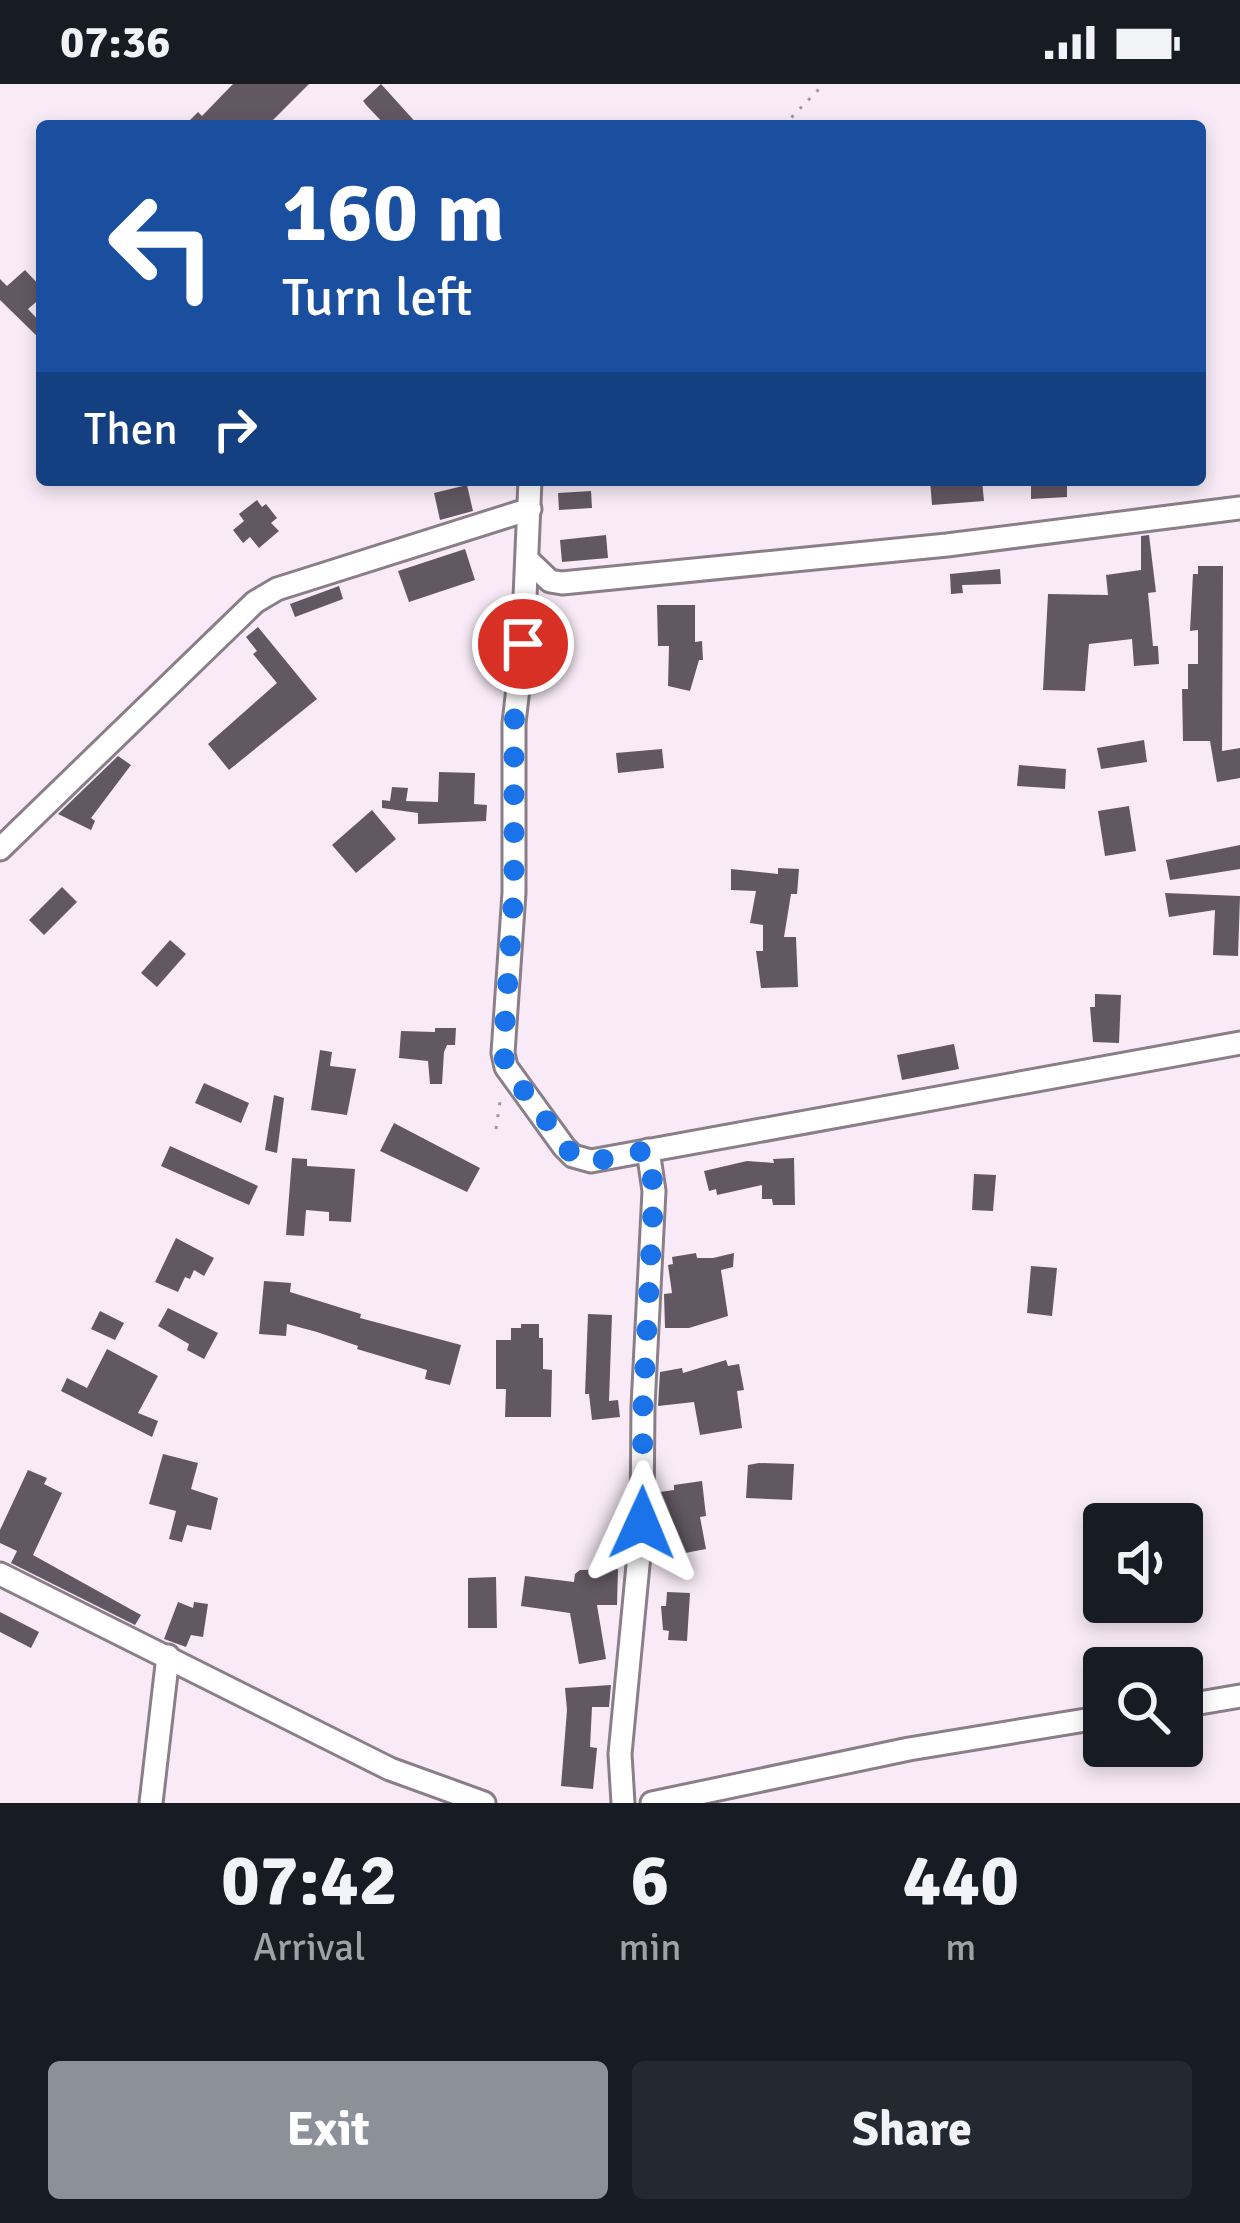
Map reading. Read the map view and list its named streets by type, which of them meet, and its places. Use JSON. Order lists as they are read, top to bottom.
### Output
{
  "page": {
    "status": "07:36",
    "turn": ["160 m", "Turn left"],
    "then": "Then",
    "eta": [
      "07:42",
      "Arrival",
      "6",
      "min",
      "440",
      "m"
    ],
    "buttons": ["Exit", "Share"]
  }
}
